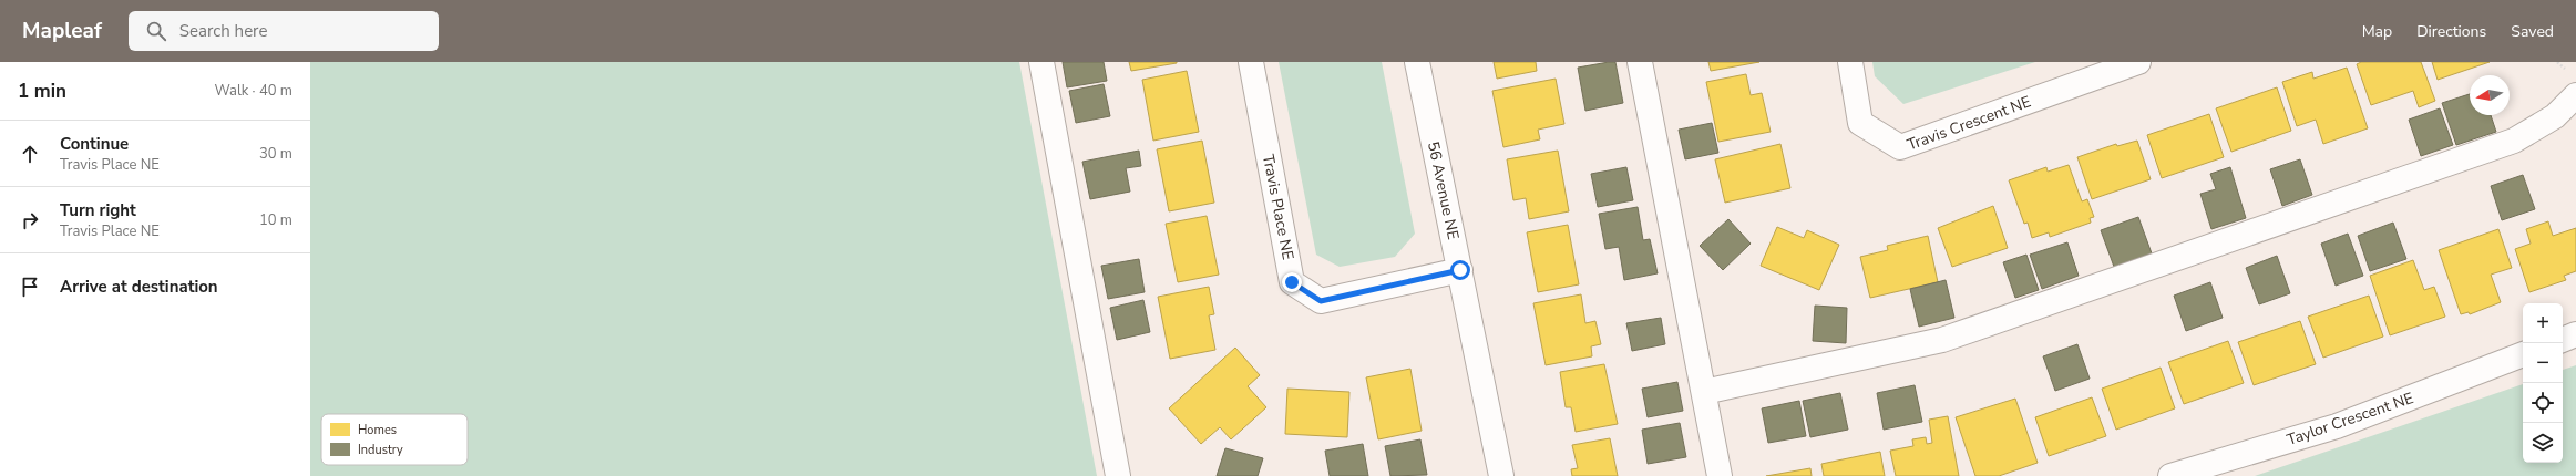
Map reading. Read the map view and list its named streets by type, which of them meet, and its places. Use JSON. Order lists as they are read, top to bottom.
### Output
{
  "streets": {
    "street": [
      "Travis Crescent NE",
      "56 Avenue NE",
      "Travis Place NE",
      "Taylor Crescent NE"
    ]
  },
  "crossings": [
    ["56 Avenue NE", "Travis Place NE"]
  ],
  "legend": ["Homes", "Industry"],
  "north": "left",
  "page": {
    "header": "Mapleaf",
    "search": "Search here",
    "nav": ["Map", "Directions", "Saved"],
    "heading": ["1 min", "Walk · 40 m"],
    "list": [
      ["Continue", "Travis Place NE", "30 m"],
      ["Turn right", "Travis Place NE", "10 m"],
      "Arrive at destination"
    ],
    "map_buttons": ["+", "−"]
  }
}
